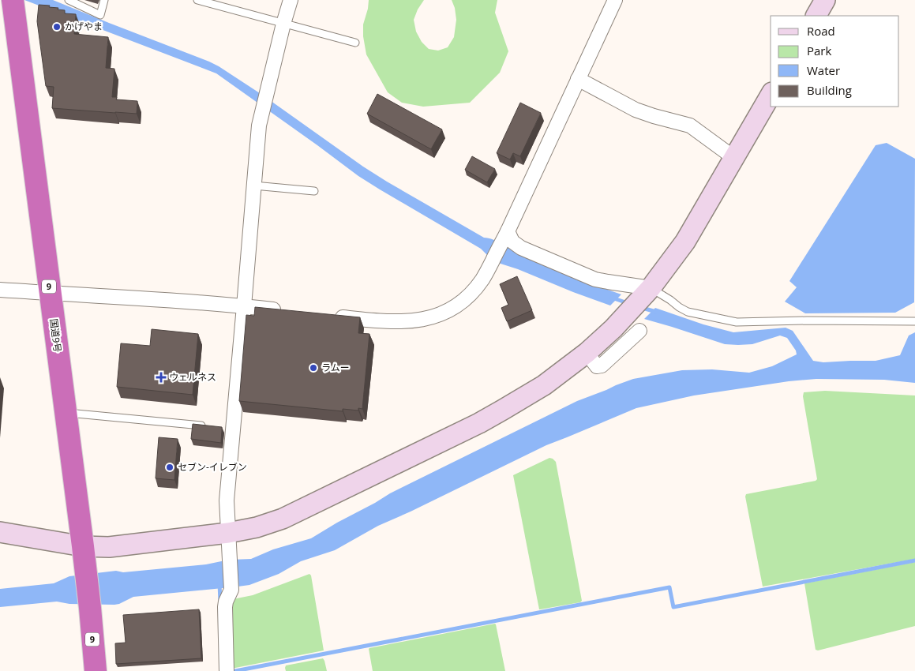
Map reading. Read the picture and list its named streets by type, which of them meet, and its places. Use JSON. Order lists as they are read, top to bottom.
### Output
{
  "streets": {
    "highway": ["9", "国道9号"]
  },
  "places": {
    "other": ["かげやま", "ラムー", "セブン-イレブン"],
    "health": ["ウェルネス"]
  },
  "legend": [
    "Road",
    "Park",
    "Water",
    "Building"
  ]
}
